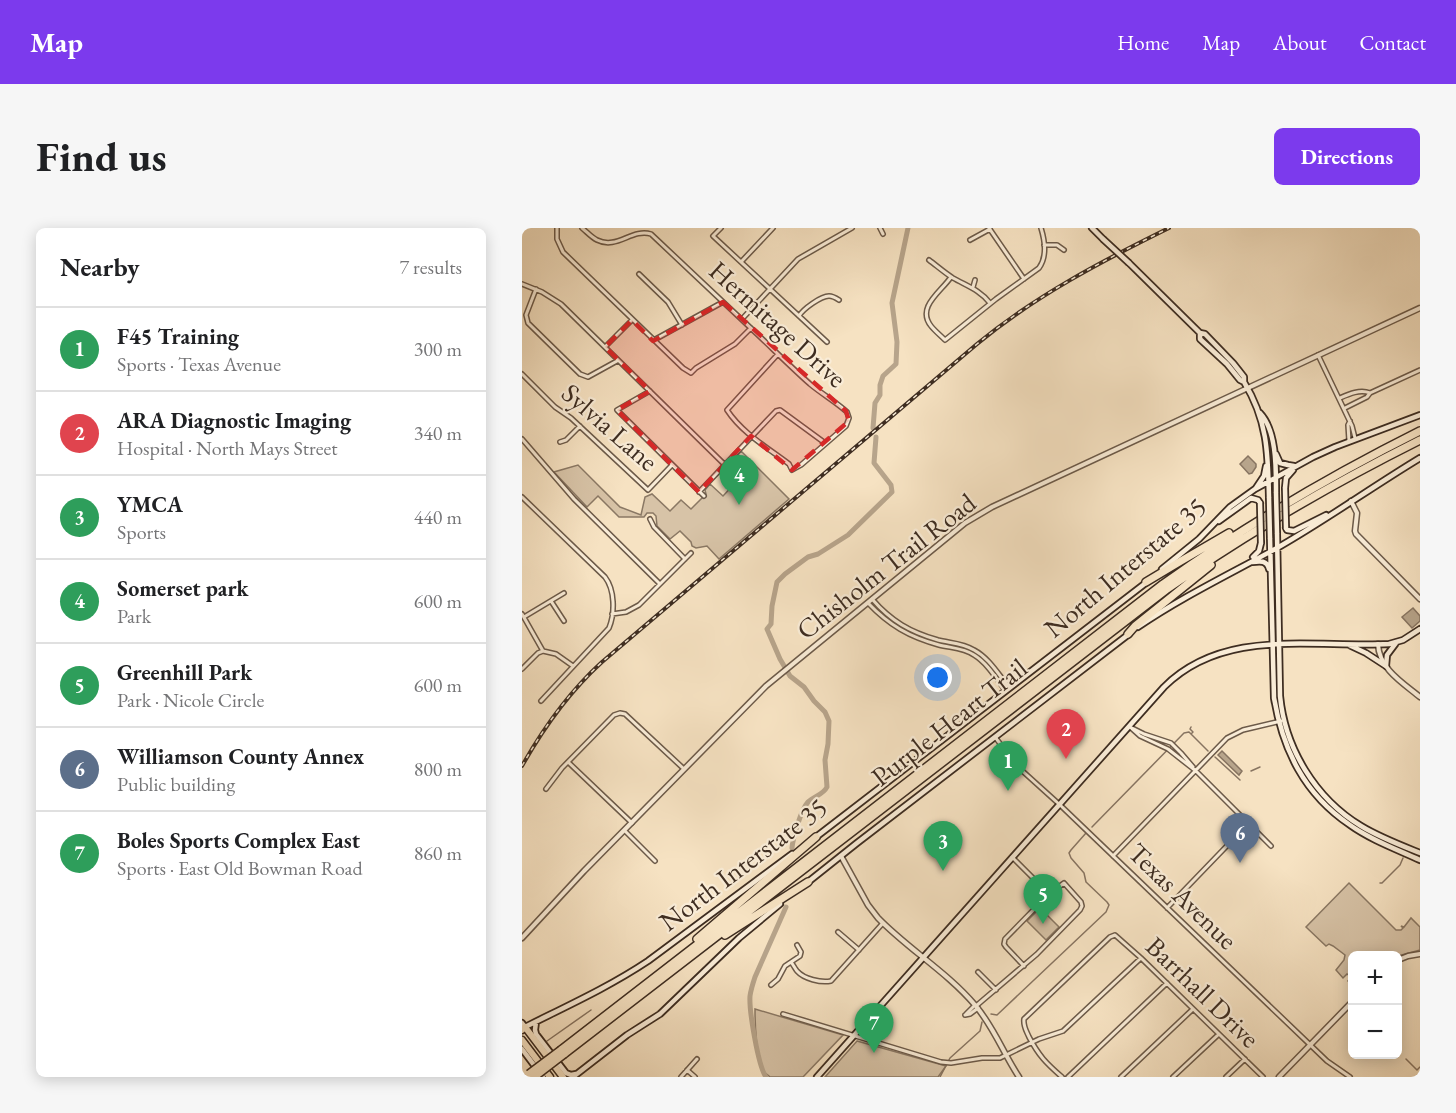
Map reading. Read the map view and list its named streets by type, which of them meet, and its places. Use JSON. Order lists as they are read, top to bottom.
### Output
{
  "streets": {
    "highway": ["Purple Heart Trail"],
    "main road": ["North Interstate 35"],
    "street": [
      "Hermitage Drive",
      "Sylvia Lane",
      "Chisholm Trail Road",
      "Texas Avenue",
      "Barrhall Drive"
    ]
  },
  "crossings": [
    ["North Interstate 35", "Texas Avenue"]
  ],
  "page": {
    "header": "Map",
    "nav": [
      "Home",
      "Map",
      "About",
      "Contact"
    ],
    "buttons": "Directions",
    "title": "Find us",
    "heading": ["Nearby", "7 results"],
    "list": [
      {
        "mark": "1",
        "name": "F45 Training",
        "note": "Sports · Texas Avenue",
        "value": "300 m"
      },
      {
        "mark": "2",
        "name": "ARA Diagnostic Imaging",
        "note": "Hospital · North Mays Street",
        "value": "340 m"
      },
      {
        "mark": "3",
        "name": "YMCA",
        "note": "Sports",
        "value": "440 m"
      },
      {
        "mark": "4",
        "name": "Somerset park",
        "note": "Park",
        "value": "600 m"
      },
      {
        "mark": "5",
        "name": "Greenhill Park",
        "note": "Park · Nicole Circle",
        "value": "600 m"
      },
      {
        "mark": "6",
        "name": "Williamson County Annex",
        "note": "Public building",
        "value": "800 m"
      },
      {
        "mark": "7",
        "name": "Boles Sports Complex East",
        "note": "Sports · East Old Bowman Road",
        "value": "860 m"
      }
    ],
    "pins": [
      "4",
      "2",
      "1",
      "6",
      "3",
      "5",
      "7"
    ],
    "map_buttons": ["+", "−"]
  }
}
